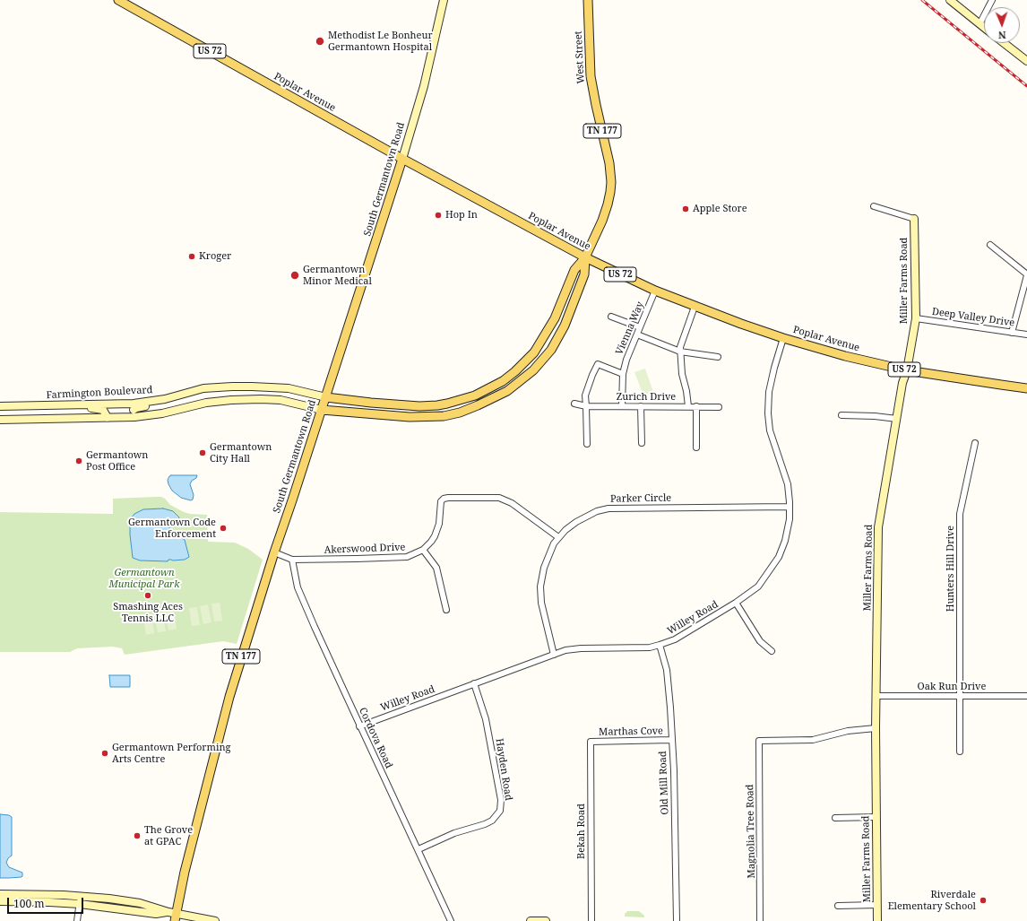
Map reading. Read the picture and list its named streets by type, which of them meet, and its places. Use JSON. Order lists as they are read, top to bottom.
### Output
{
  "streets": {
    "main road": [
      "US 72",
      "West Street",
      "Poplar Avenue",
      "TN 177",
      "South Germantown Road"
    ],
    "street": [
      "Miller Farms Road",
      "Deep Valley Drive",
      "Vienna Way",
      "Farmington Boulevard",
      "Zurich Drive",
      "Parker Circle",
      "Akerswood Drive",
      "Hunters Hill Drive",
      "Willey Road",
      "Oak Run Drive",
      "Marthas Cove",
      "Cordova Road",
      "Hayden Road",
      "Old Mill Road",
      "Bekah Road",
      "Magnolia Tree Road"
    ]
  },
  "crossings": [
    ["West Street", "Poplar Avenue"],
    ["Poplar Avenue", "South Germantown Road"],
    ["Poplar Avenue", "Miller Farms Road"],
    ["Poplar Avenue", "Vienna Way"],
    ["Poplar Avenue", "Willey Road"],
    ["South Germantown Road", "Farmington Boulevard"],
    ["South Germantown Road", "Akerswood Drive"],
    ["Miller Farms Road", "Deep Valley Drive"],
    ["Miller Farms Road", "Oak Run Drive"],
    ["Miller Farms Road", "Magnolia Tree Road"],
    ["Vienna Way", "Zurich Drive"],
    ["Parker Circle", "Akerswood Drive"],
    ["Parker Circle", "Willey Road"],
    ["Akerswood Drive", "Cordova Road"],
    ["Hunters Hill Drive", "Oak Run Drive"],
    ["Willey Road", "Cordova Road"],
    ["Willey Road", "Hayden Road"],
    ["Willey Road", "Old Mill Road"],
    ["Marthas Cove", "Old Mill Road"],
    ["Marthas Cove", "Bekah Road"],
    ["Cordova Road", "Hayden Road"]
  ],
  "parks": ["Germantown Municipal Park"],
  "places": [
    "Methodist Le Bonheur Germantown Hospital",
    "Apple Store",
    "Hop In",
    "Kroger",
    "Germantown Minor Medical",
    "Germantown City Hall",
    "Germantown Post Office",
    "Germantown Code Enforcement",
    "Smashing Aces Tennis LLC",
    "Germantown Performing Arts Centre",
    "The Grove at GPAC",
    "Riverdale Elementary School"
  ],
  "scale_bar": "100 m",
  "north": "bottom"
}
